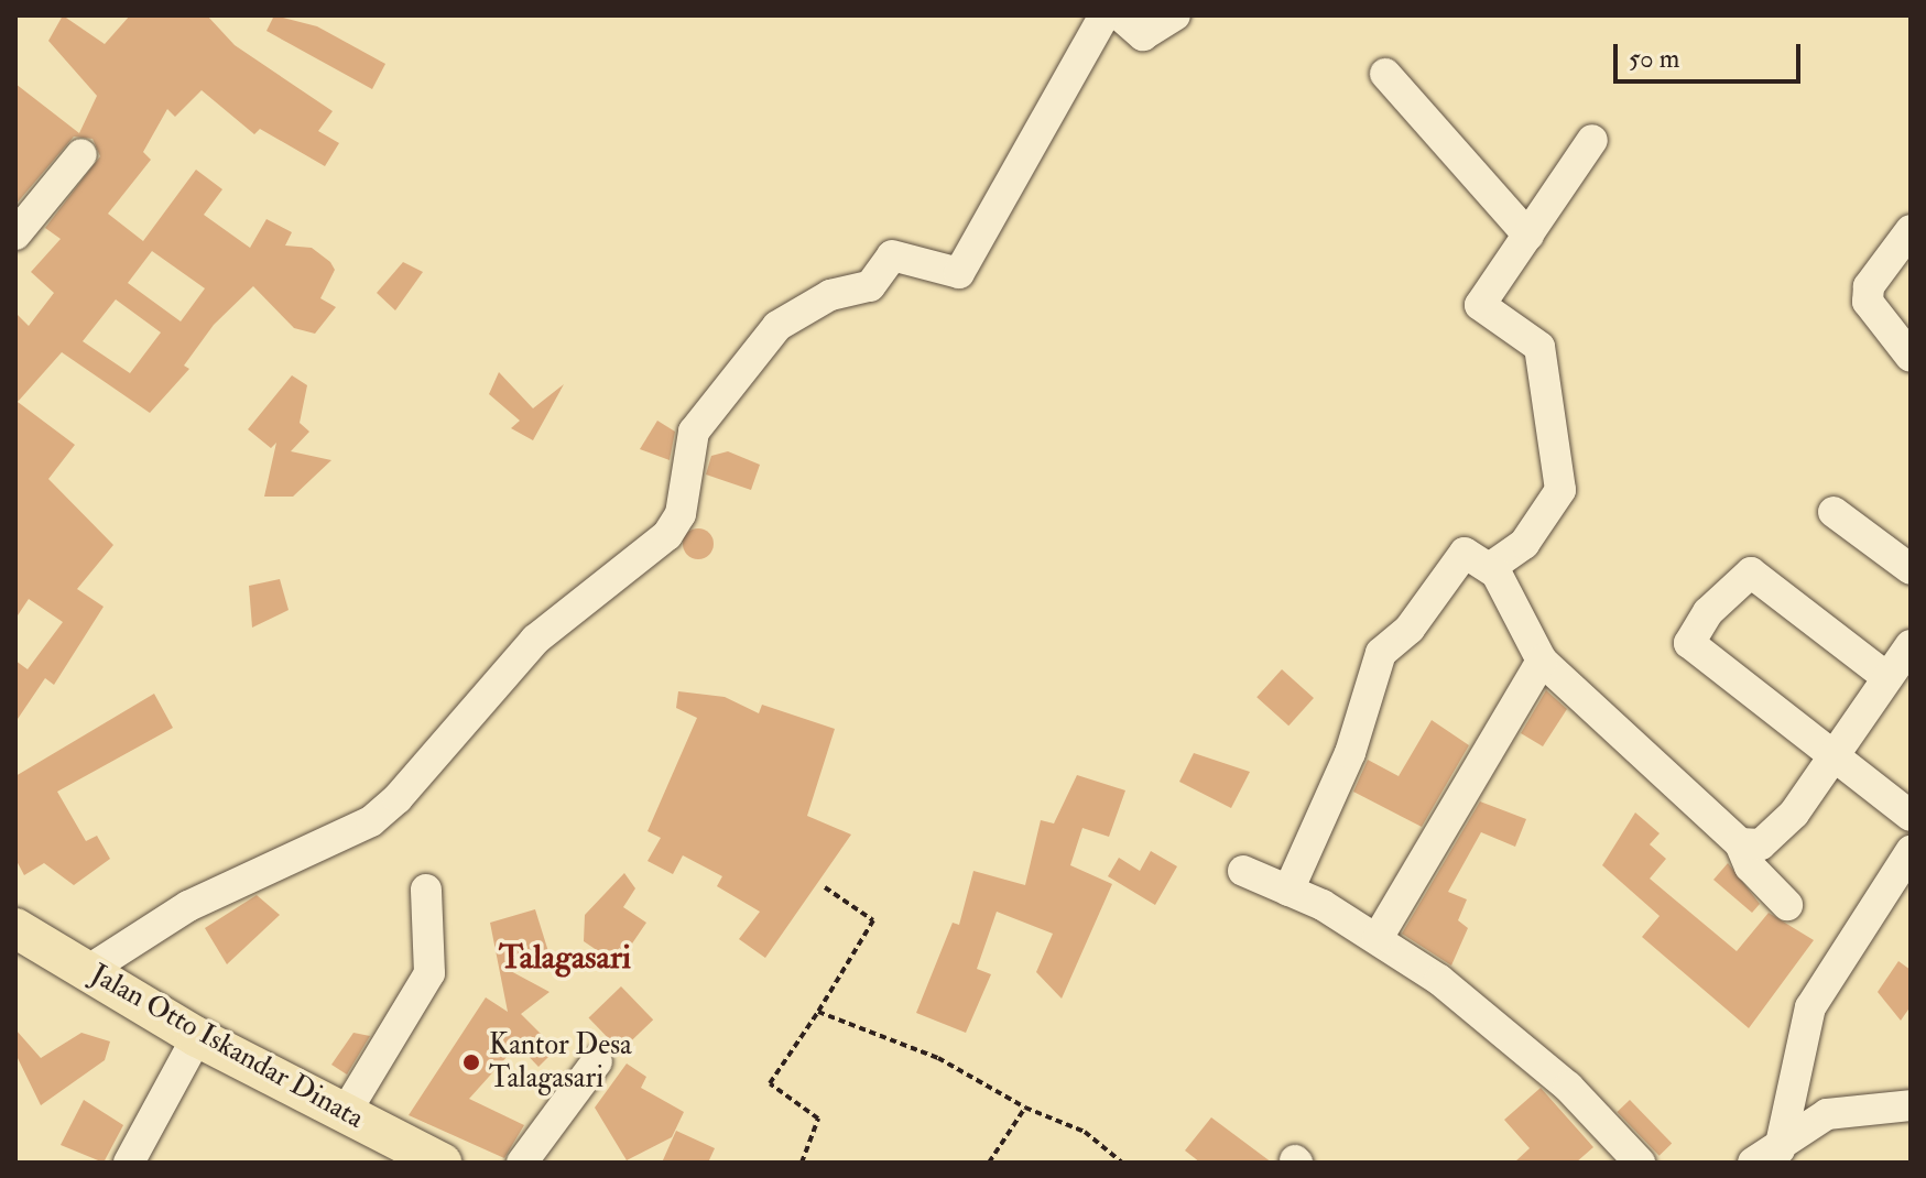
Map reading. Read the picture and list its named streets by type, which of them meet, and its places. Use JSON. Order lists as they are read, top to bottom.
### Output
{
  "streets": {
    "main road": ["Jalan Otto Iskandar Dinata"]
  },
  "districts": ["Talagasari"],
  "places": ["Kantor Desa Talagasari"],
  "scale_bar": "50 m"
}
